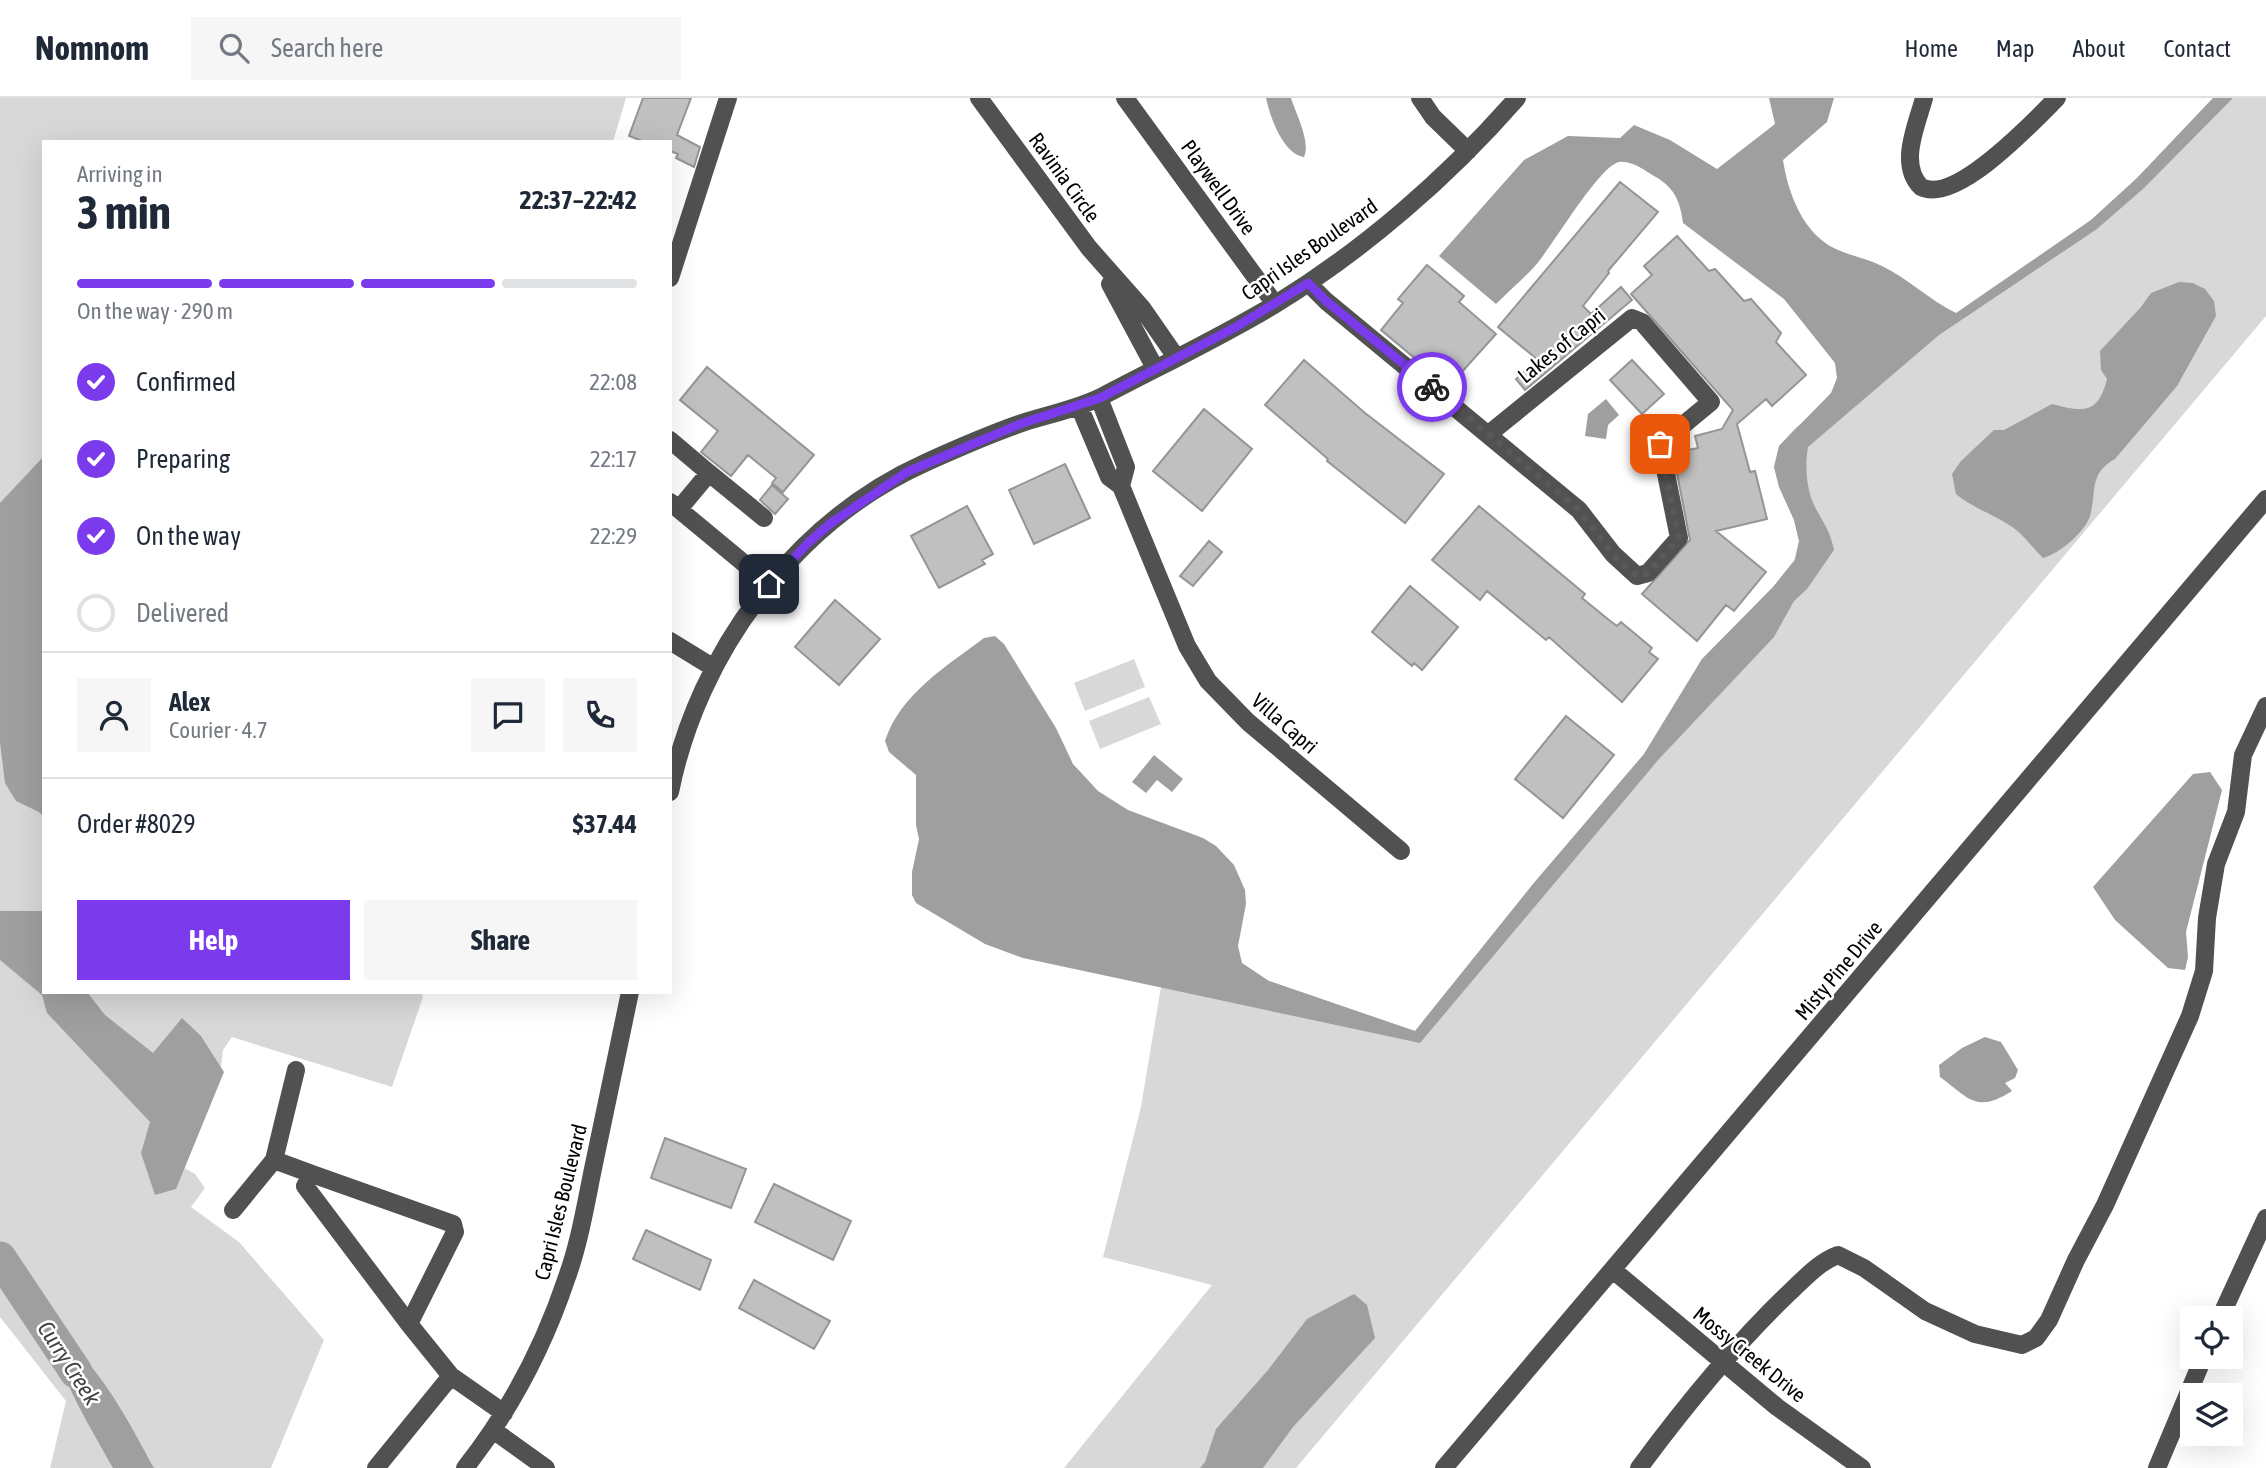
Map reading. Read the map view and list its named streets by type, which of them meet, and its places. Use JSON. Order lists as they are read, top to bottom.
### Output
{
  "streets": {
    "street": [
      "Ravinia Circle",
      "Playwell Drive",
      "Capri Isles Boulevard",
      "Lakes of Capri",
      "Villa Capri",
      "Misty Pine Drive",
      "Mossy Creek Drive"
    ]
  },
  "crossings": [
    ["Ravinia Circle", "Capri Isles Boulevard"],
    ["Playwell Drive", "Capri Isles Boulevard"],
    ["Capri Isles Boulevard", "Lakes of Capri"],
    ["Misty Pine Drive", "Mossy Creek Drive"]
  ],
  "water": ["Curry Creek"],
  "page": {
    "header": "Nomnom",
    "search": "Search here",
    "nav": [
      "Home",
      "Map",
      "About",
      "Contact"
    ],
    "heading": ["3 min", "Arriving in", "22:37–22:42"],
    "panel": [
      "Alex",
      "Courier · 4.7",
      "Order #8029",
      "$37.44"
    ],
    "bar": "On the way · 290 m",
    "list": [
      ["Confirmed", "22:08"],
      ["Preparing", "22:17"],
      ["On the way", "22:29"],
      "Delivered"
    ],
    "buttons": ["Help", "Share"]
  }
}
